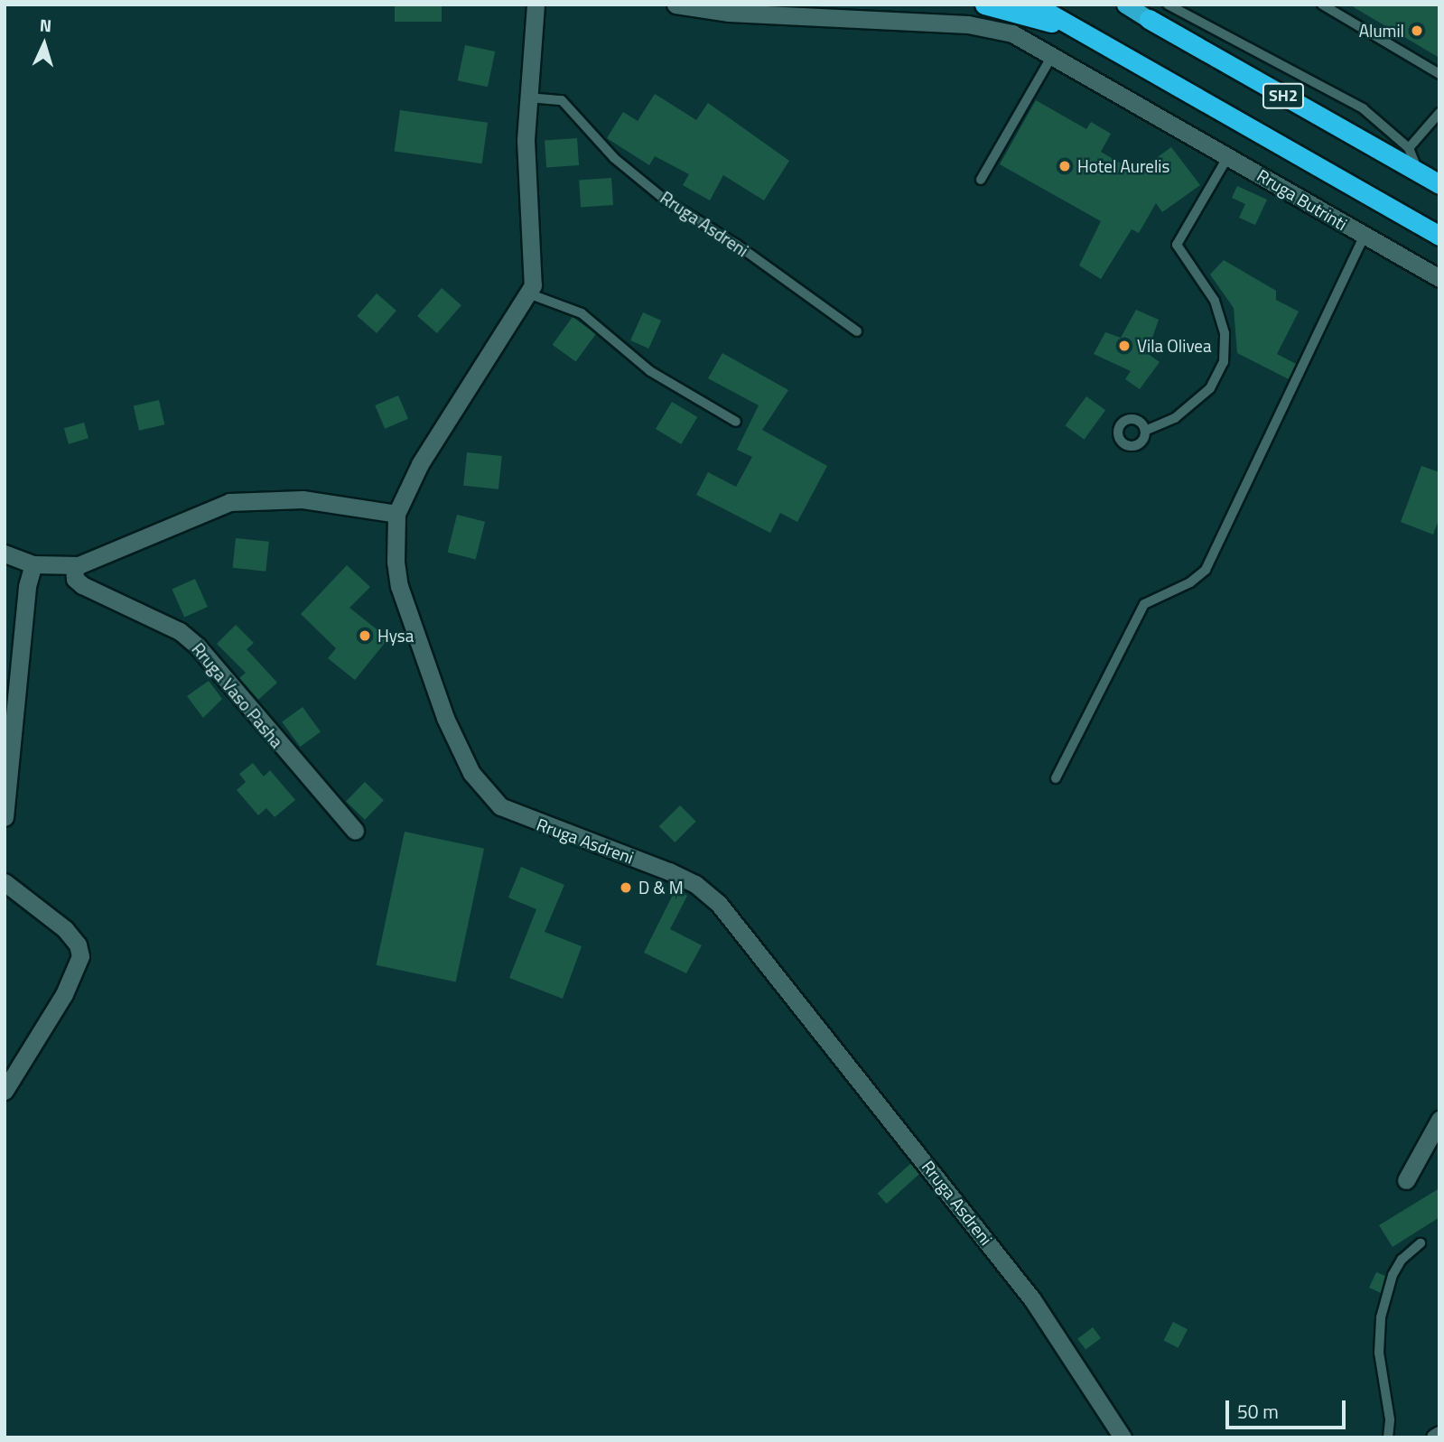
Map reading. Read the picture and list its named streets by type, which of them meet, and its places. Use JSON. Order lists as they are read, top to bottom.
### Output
{
  "streets": {
    "highway": ["SH2"],
    "street": ["Rruga Butrinti", "Rruga Asdreni", "Rruga Vaso Pasha"]
  },
  "places": [
    "Alumil",
    "Hotel Aurelis",
    "Vila Olivea",
    "Hysa",
    "D & M"
  ],
  "scale_bar": "50 m",
  "north": "top"
}
